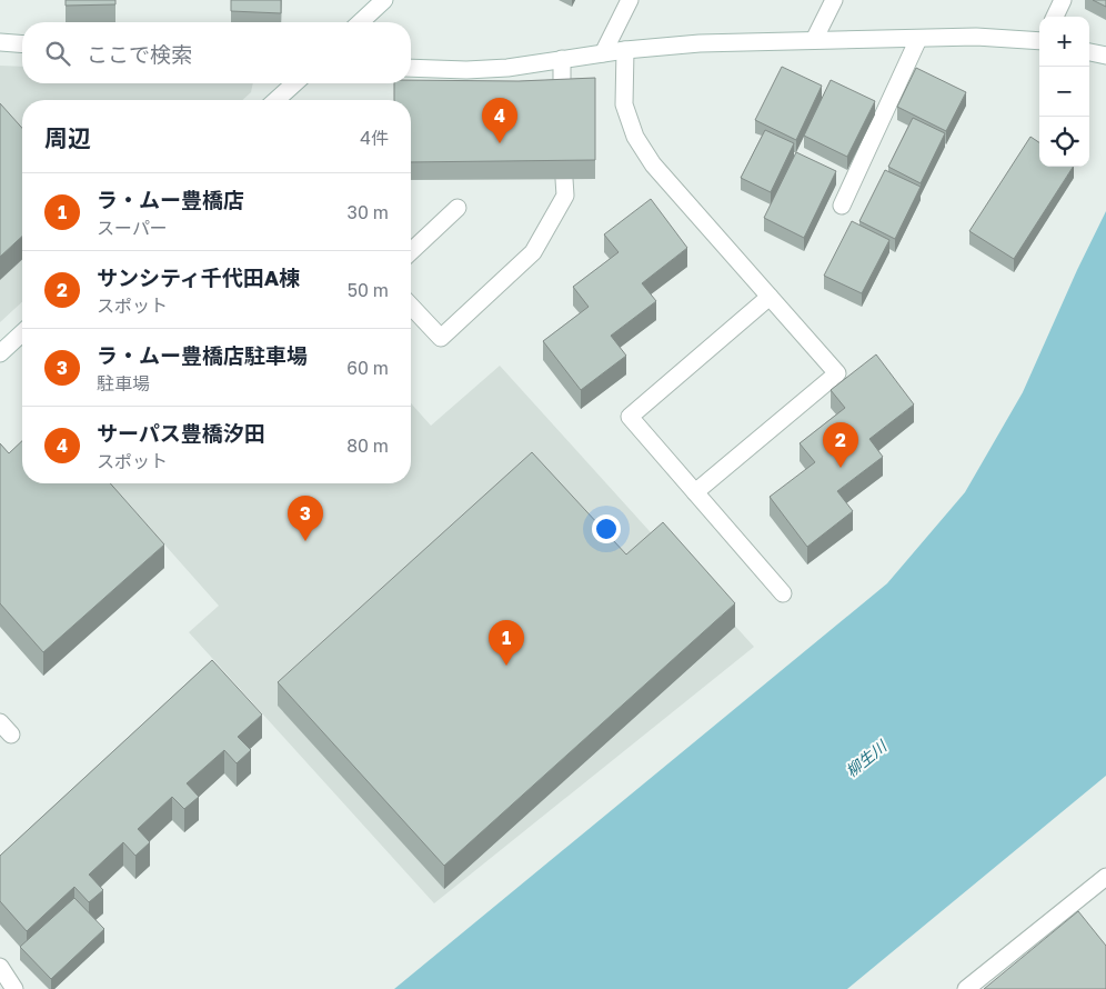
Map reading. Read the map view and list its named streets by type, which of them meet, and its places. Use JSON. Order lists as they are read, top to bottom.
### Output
{
  "water": ["柳生川"],
  "page": {
    "map_buttons": ["+", "−"],
    "search": "ここで検索",
    "pins": [
      "4",
      "2",
      "3",
      "1"
    ],
    "heading": ["周辺", "4件"],
    "list": [
      {
        "mark": "1",
        "name": "ラ・ムー豊橋店",
        "note": "スーパー",
        "value": "30 m"
      },
      {
        "mark": "2",
        "name": "サンシティ千代田A棟",
        "note": "スポット",
        "value": "50 m"
      },
      {
        "mark": "3",
        "name": "ラ・ムー豊橋店駐車場",
        "note": "駐車場",
        "value": "60 m"
      },
      {
        "mark": "4",
        "name": "サーパス豊橋汐田",
        "note": "スポット",
        "value": "80 m"
      }
    ]
  }
}
